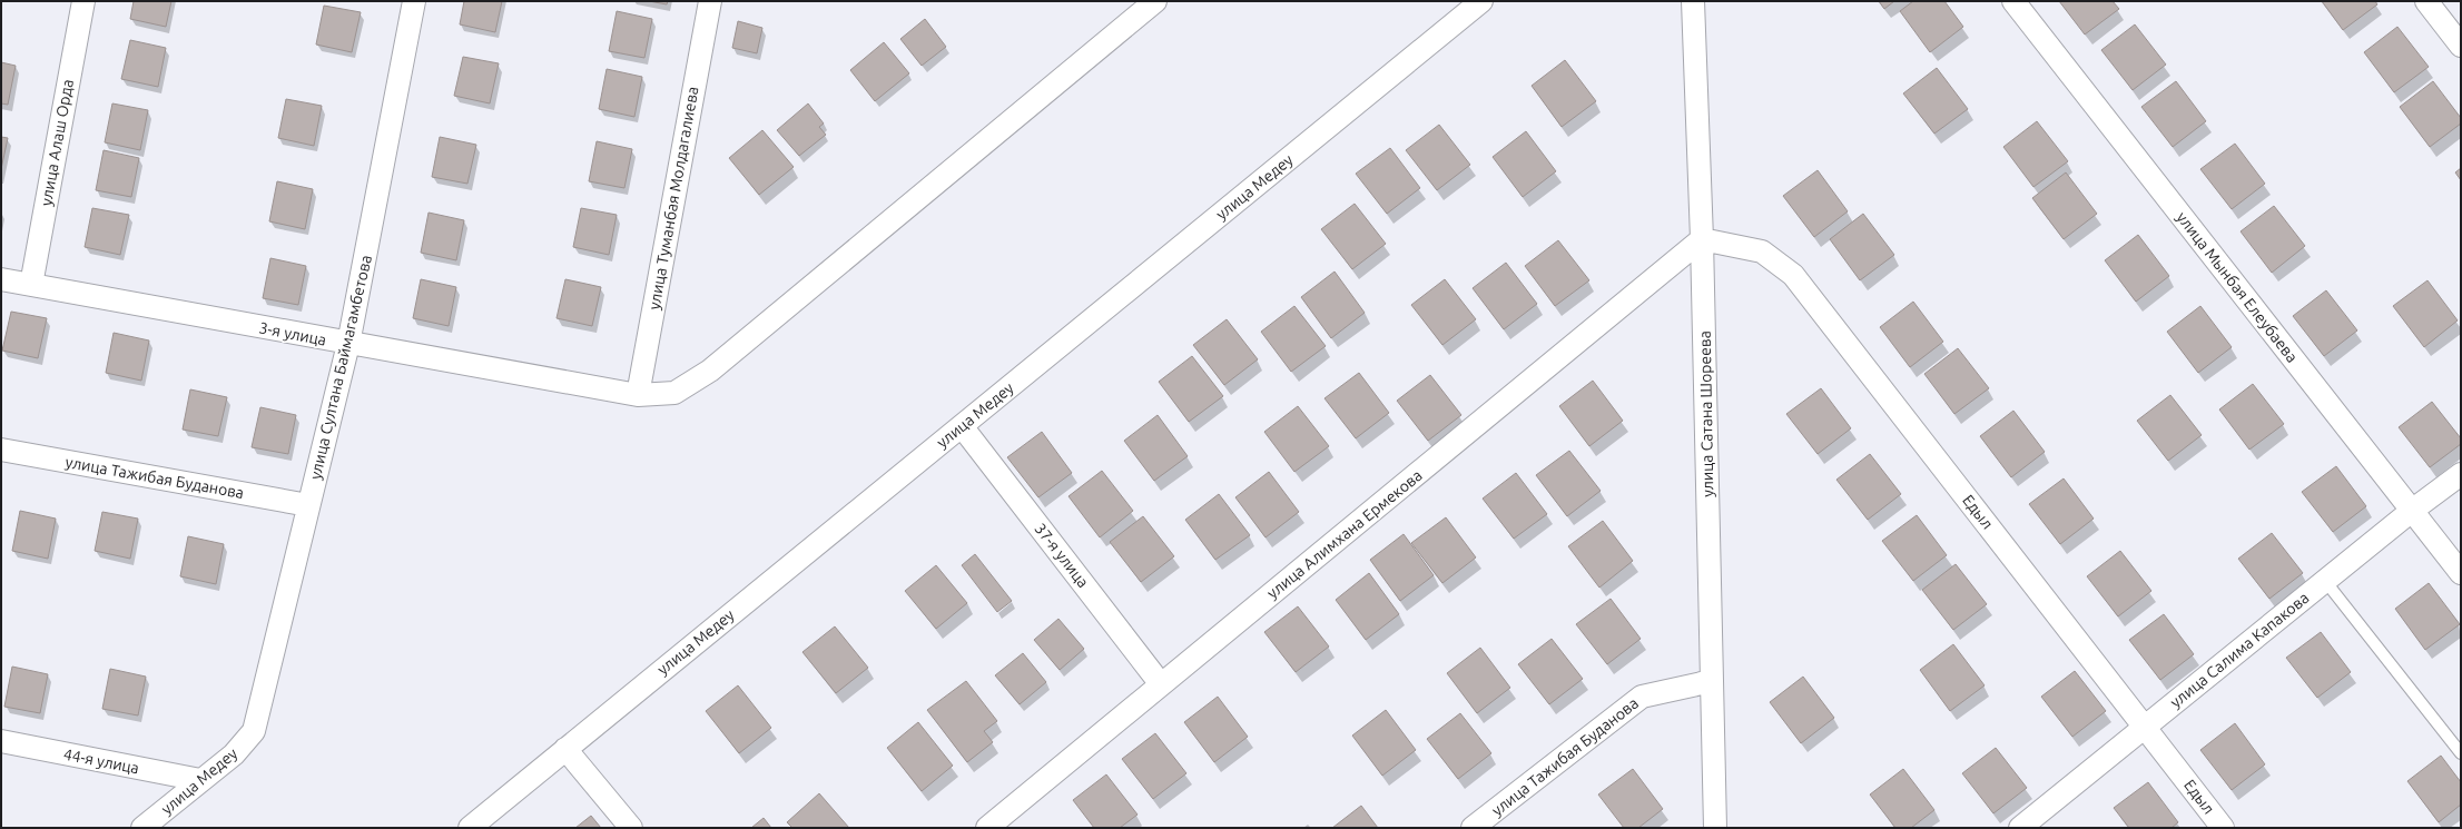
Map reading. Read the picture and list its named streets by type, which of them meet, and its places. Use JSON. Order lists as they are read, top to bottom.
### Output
{
  "streets": {
    "street": [
      "улица Алаш Орда",
      "улица Медеу",
      "улица Туманбая Молдагалиева",
      "улица Мынбая Елеубаева",
      "3-я улица",
      "улица Султана Баймагамбетова",
      "улица Сатана Шореева",
      "улица Тажибая Буданова",
      "Едыл",
      "улица Алимхана Ермекова",
      "37-я улица",
      "улица Салима Капакова",
      "44-я улица"
    ]
  },
  "crossings": [
    ["улица Алаш Орда", "3-я улица"],
    ["улица Медеу", "улица Султана Баймагамбетова"],
    ["улица Медеу", "37-я улица"],
    ["улица Медеу", "44-я улица"],
    ["улица Туманбая Молдагалиева", "3-я улица"],
    ["улица Мынбая Елеубаева", "улица Салима Капакова"],
    ["3-я улица", "улица Султана Баймагамбетова"],
    ["улица Султана Баймагамбетова", "улица Тажибая Буданова"],
    ["улица Сатана Шореева", "улица Тажибая Буданова"],
    ["улица Сатана Шореева", "Едыл"],
    ["улица Сатана Шореева", "улица Алимхана Ермекова"],
    ["Едыл", "улица Алимхана Ермекова"],
    ["Едыл", "улица Салима Капакова"],
    ["улица Алимхана Ермекова", "37-я улица"]
  ]
}
